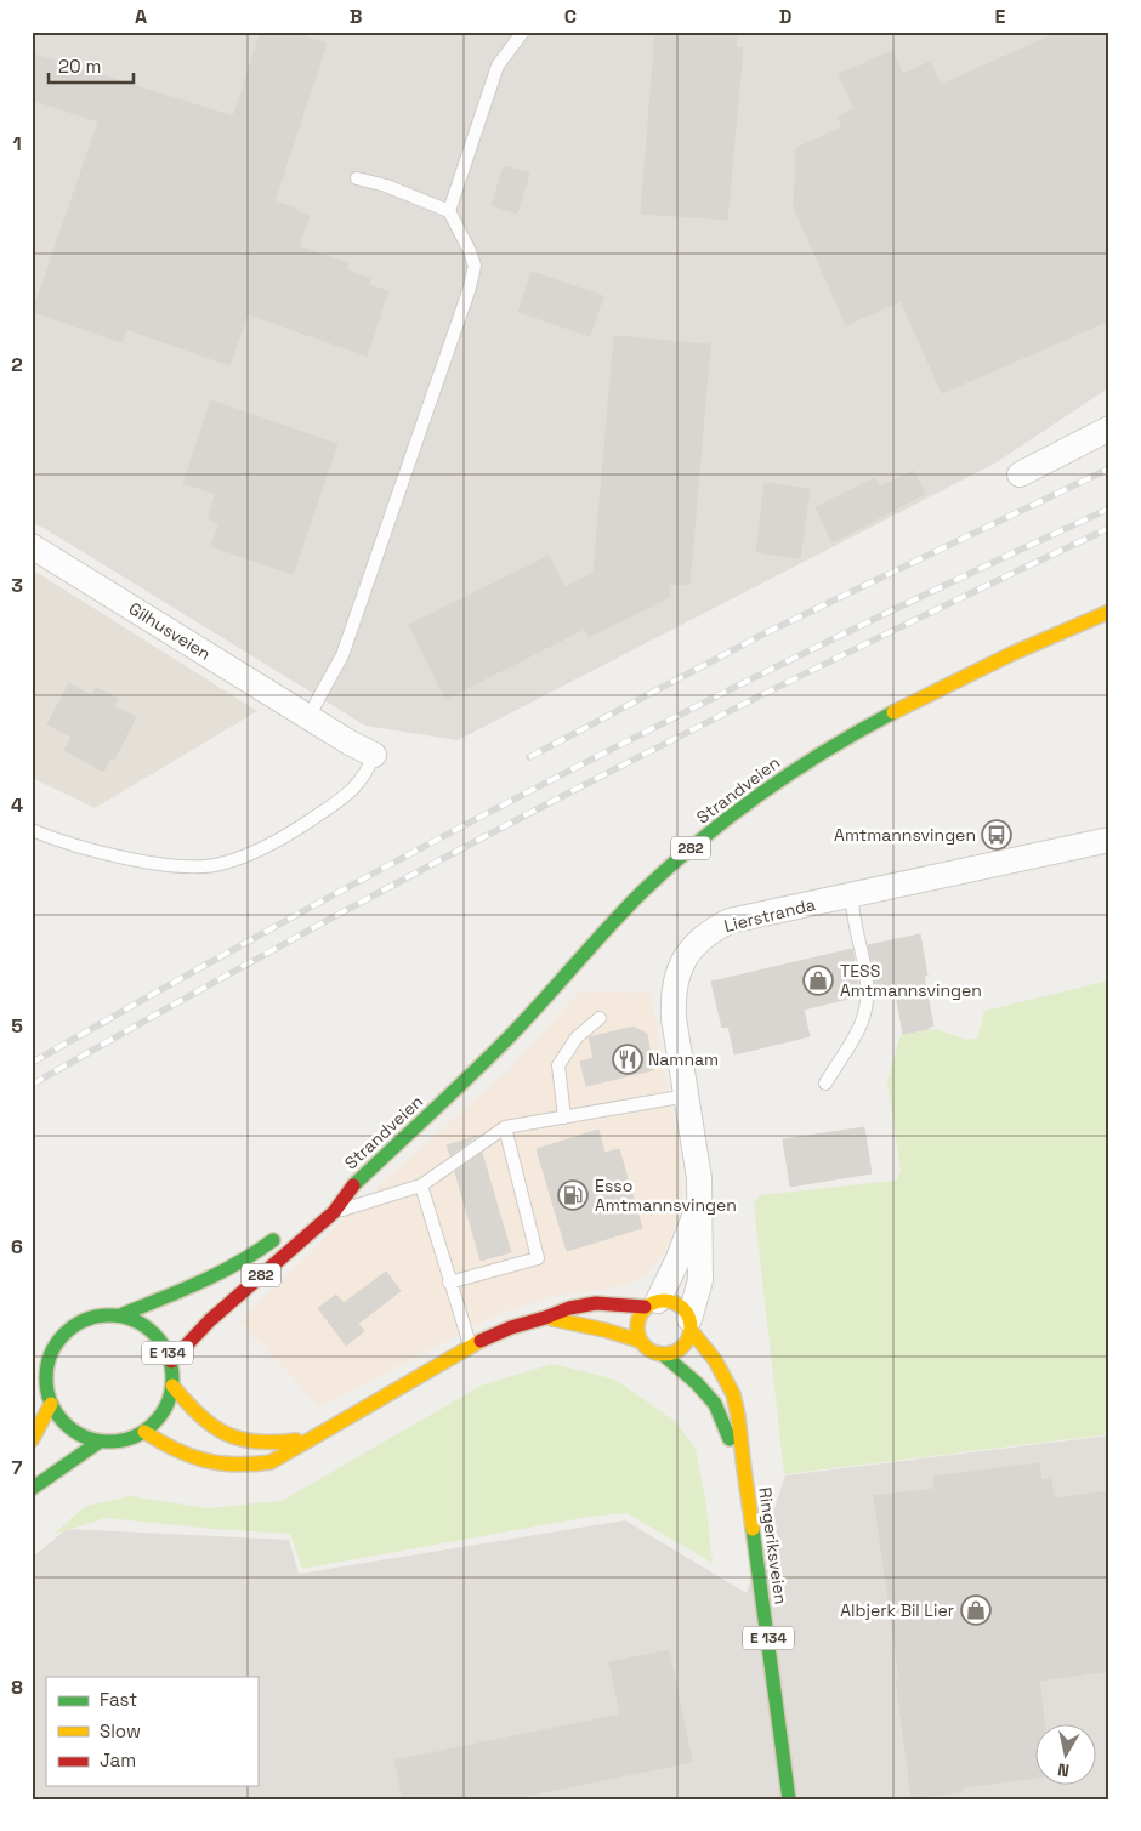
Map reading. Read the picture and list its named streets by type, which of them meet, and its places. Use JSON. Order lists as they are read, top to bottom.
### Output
{
  "streets": {
    "main road": [
      "Strandveien",
      "282",
      "E 134",
      "Ringeriksveien"
    ],
    "street": ["Gilhusveien", "Lierstranda"]
  },
  "crossings": [
    ["Strandveien", "282"],
    ["Strandveien", "E 134"],
    ["282", "E 134"],
    ["Lierstranda", "E 134"],
    ["Lierstranda", "Ringeriksveien"],
    ["E 134", "Ringeriksveien"]
  ],
  "places": {
    "bus stop": ["Amtmannsvingen"],
    "shop": ["TESS Amtmannsvingen", "Albjerk Bil Lier"],
    "restaurant": ["Namnam"],
    "fuel station": ["Esso Amtmannsvingen"]
  },
  "legend": ["Fast", "Slow", "Jam"],
  "scale_bar": "20 m",
  "north": "bottom",
  "grid": {
    "columns": [
      "A",
      "B",
      "C",
      "D",
      "E"
    ],
    "rows": [
      "1",
      "2",
      "3",
      "4",
      "5",
      "6",
      "7",
      "8"
    ]
  }
}
